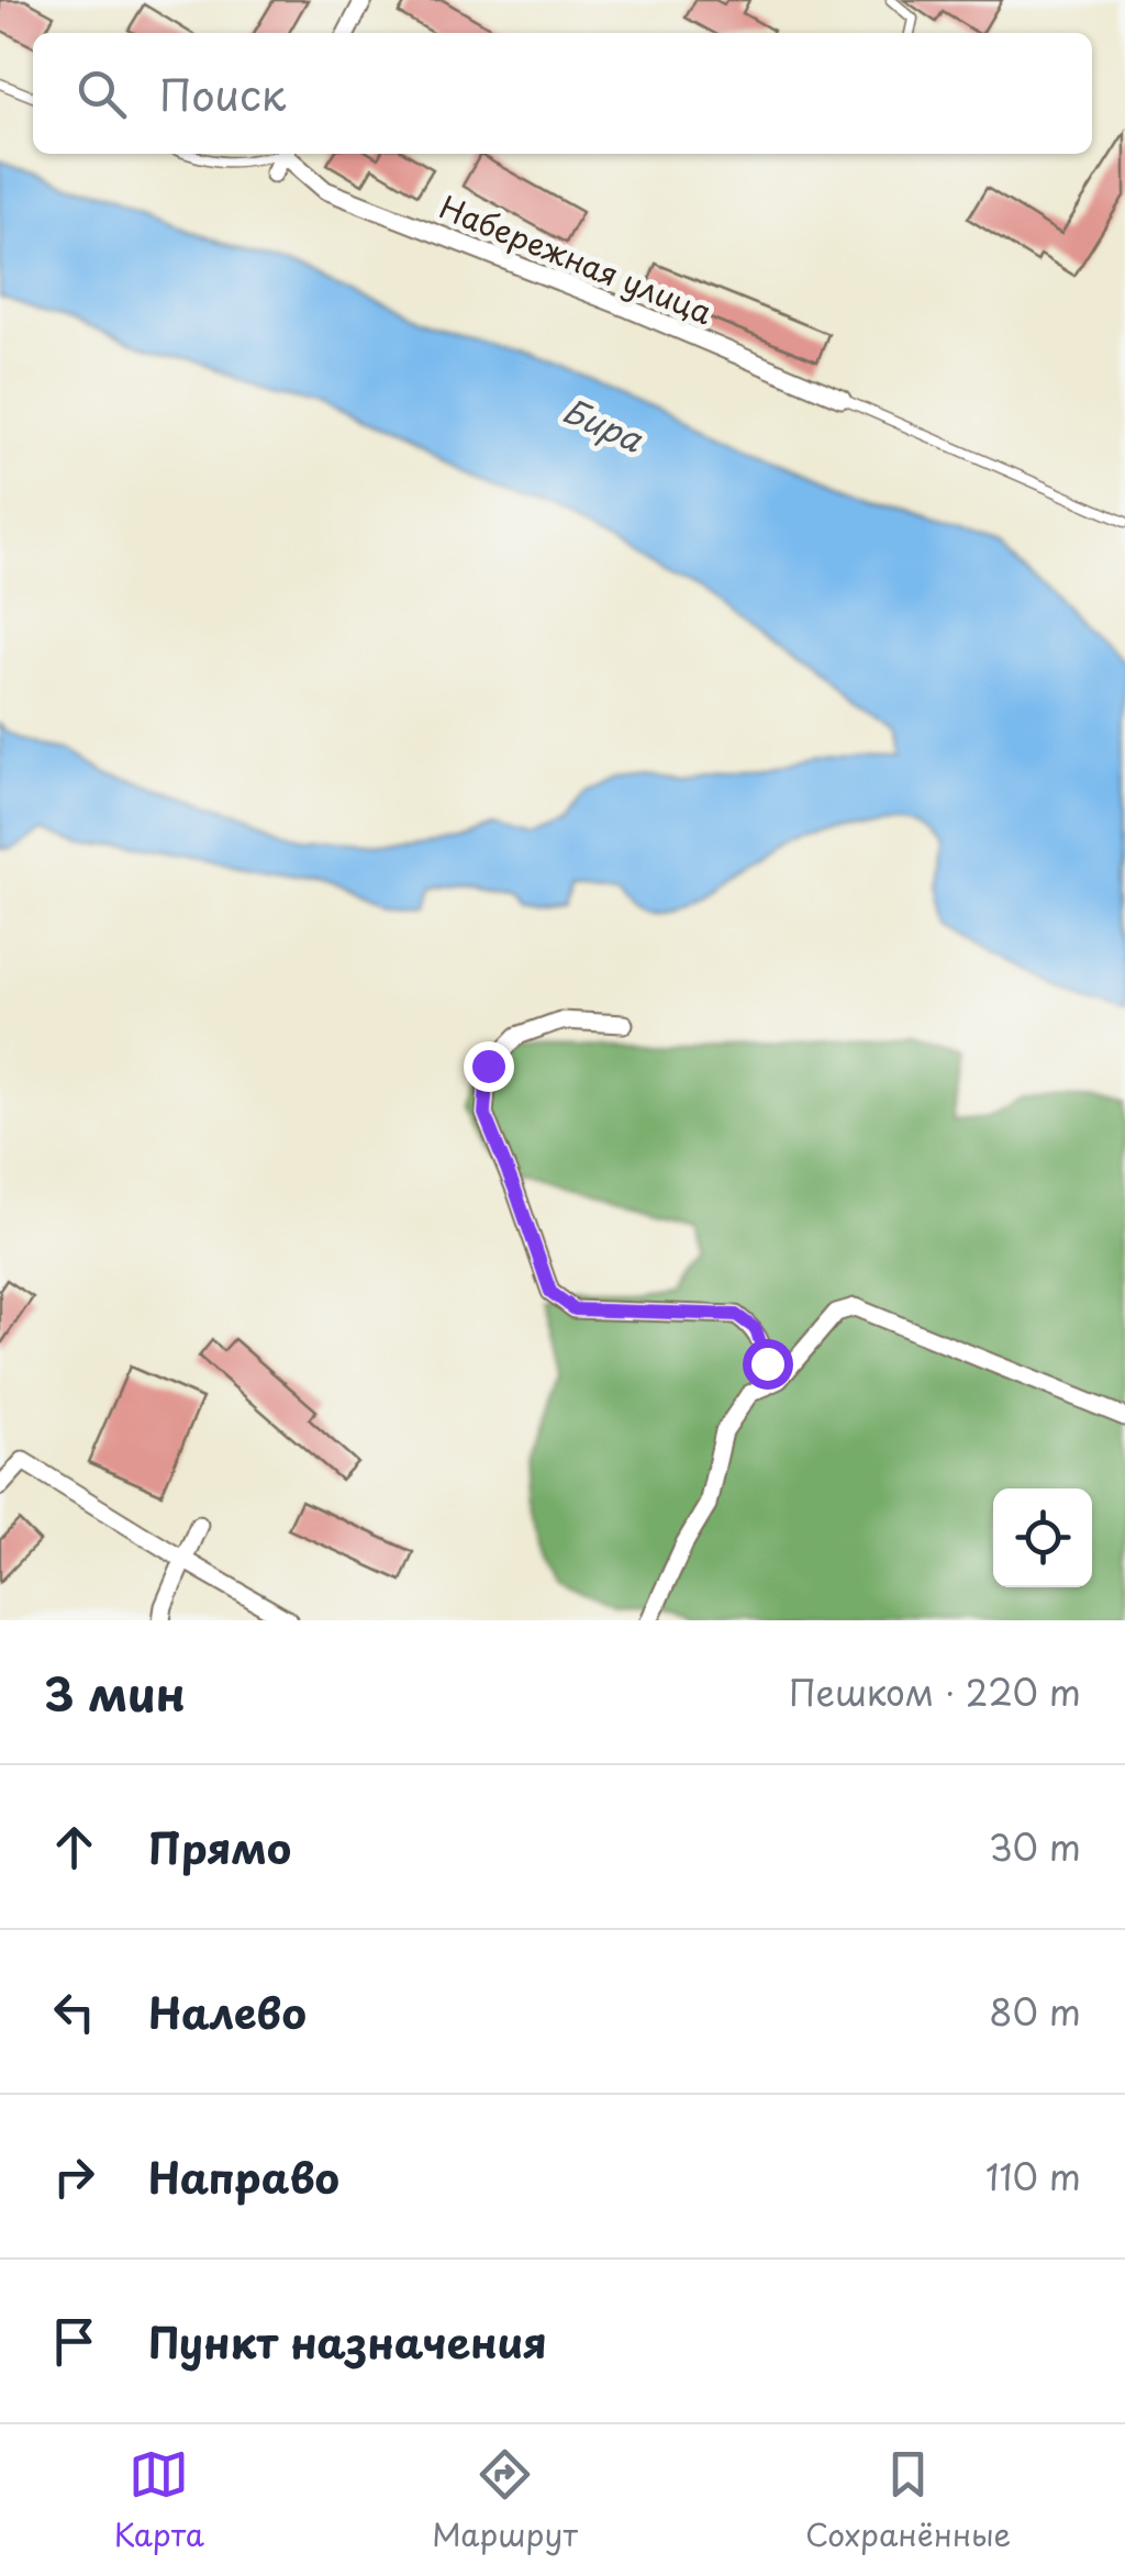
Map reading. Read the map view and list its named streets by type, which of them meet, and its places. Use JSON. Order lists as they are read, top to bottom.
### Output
{
  "streets": {
    "street": ["Набережная улица"]
  },
  "water": ["Бира"],
  "page": {
    "search": "Поиск",
    "heading": ["3 мин", "Пешком · 220 m"],
    "list": [
      ["Прямо", "30 m"],
      ["Налево", "80 m"],
      ["Направо", "110 m"],
      "Пункт назначения"
    ],
    "nav": ["Карта", "Маршрут", "Сохранённые"]
  }
}
